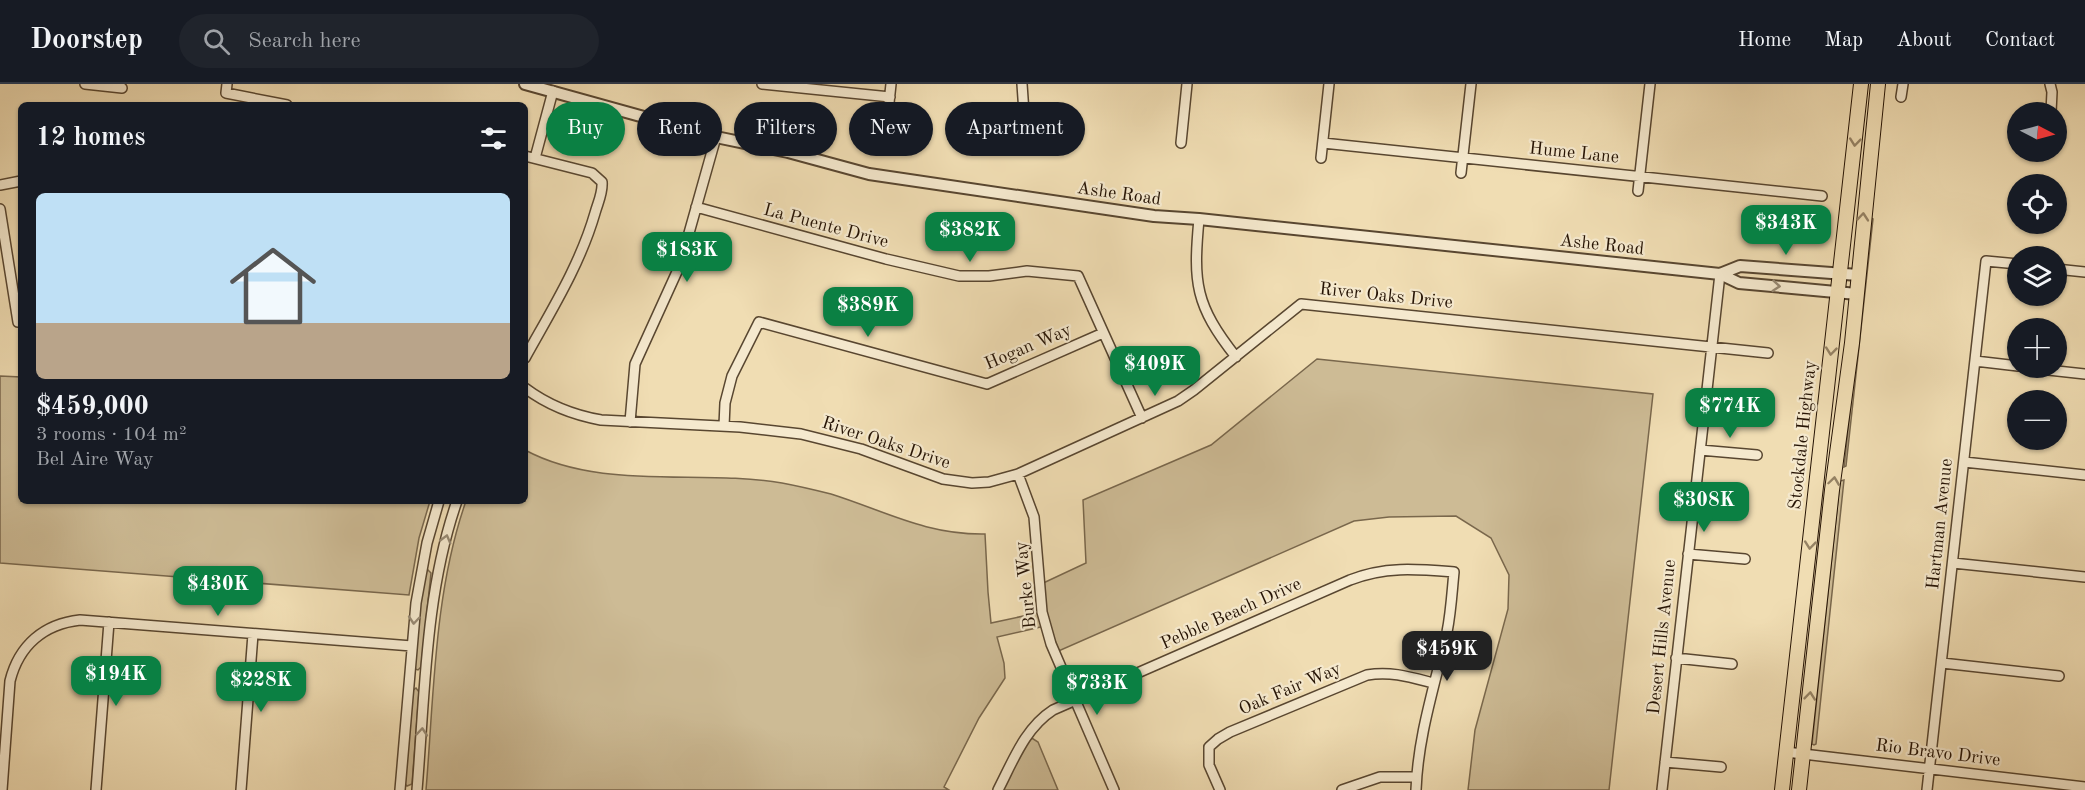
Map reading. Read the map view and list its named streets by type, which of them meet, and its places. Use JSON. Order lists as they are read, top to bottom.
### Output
{
  "streets": {
    "main road": ["Stockdale Highway"],
    "street": [
      "Hume Lane",
      "Ashe Road",
      "La Puente Drive",
      "River Oaks Drive",
      "Hogan Way",
      "Hartman Avenue",
      "Burke Way",
      "Pebble Beach Drive",
      "Desert Hills Avenue",
      "Oak Fair Way",
      "Rio Bravo Drive"
    ]
  },
  "crossings": [
    ["Ashe Road", "Stockdale Highway"],
    ["Ashe Road", "Desert Hills Avenue"],
    ["La Puente Drive", "River Oaks Drive"],
    ["La Puente Drive", "Hogan Way"],
    ["River Oaks Drive", "Hogan Way"],
    ["River Oaks Drive", "Burke Way"],
    ["River Oaks Drive", "Desert Hills Avenue"],
    ["Stockdale Highway", "Rio Bravo Drive"],
    ["Hartman Avenue", "Rio Bravo Drive"],
    ["Burke Way", "Pebble Beach Drive"],
    ["Pebble Beach Drive", "Oak Fair Way"]
  ],
  "north": "right",
  "page": {
    "header": "Doorstep",
    "search": "Search here",
    "nav": [
      "Home",
      "Map",
      "About",
      "Contact"
    ],
    "map_buttons": ["+", "−"],
    "chip": [
      "Buy",
      "Rent",
      "Filters",
      "New",
      "Apartment"
    ],
    "heading": "12 homes",
    "list": [
      {
        "name": "$459,000",
        "note": "3 rooms · 104 m² · Bel Aire Way"
      }
    ],
    "price": [
      "$343K",
      "$382K",
      "$183K",
      "$389K",
      "$409K",
      "$774K",
      "$308K",
      "$430K",
      "$459K",
      "$194K",
      "$228K",
      "$733K"
    ]
  }
}
